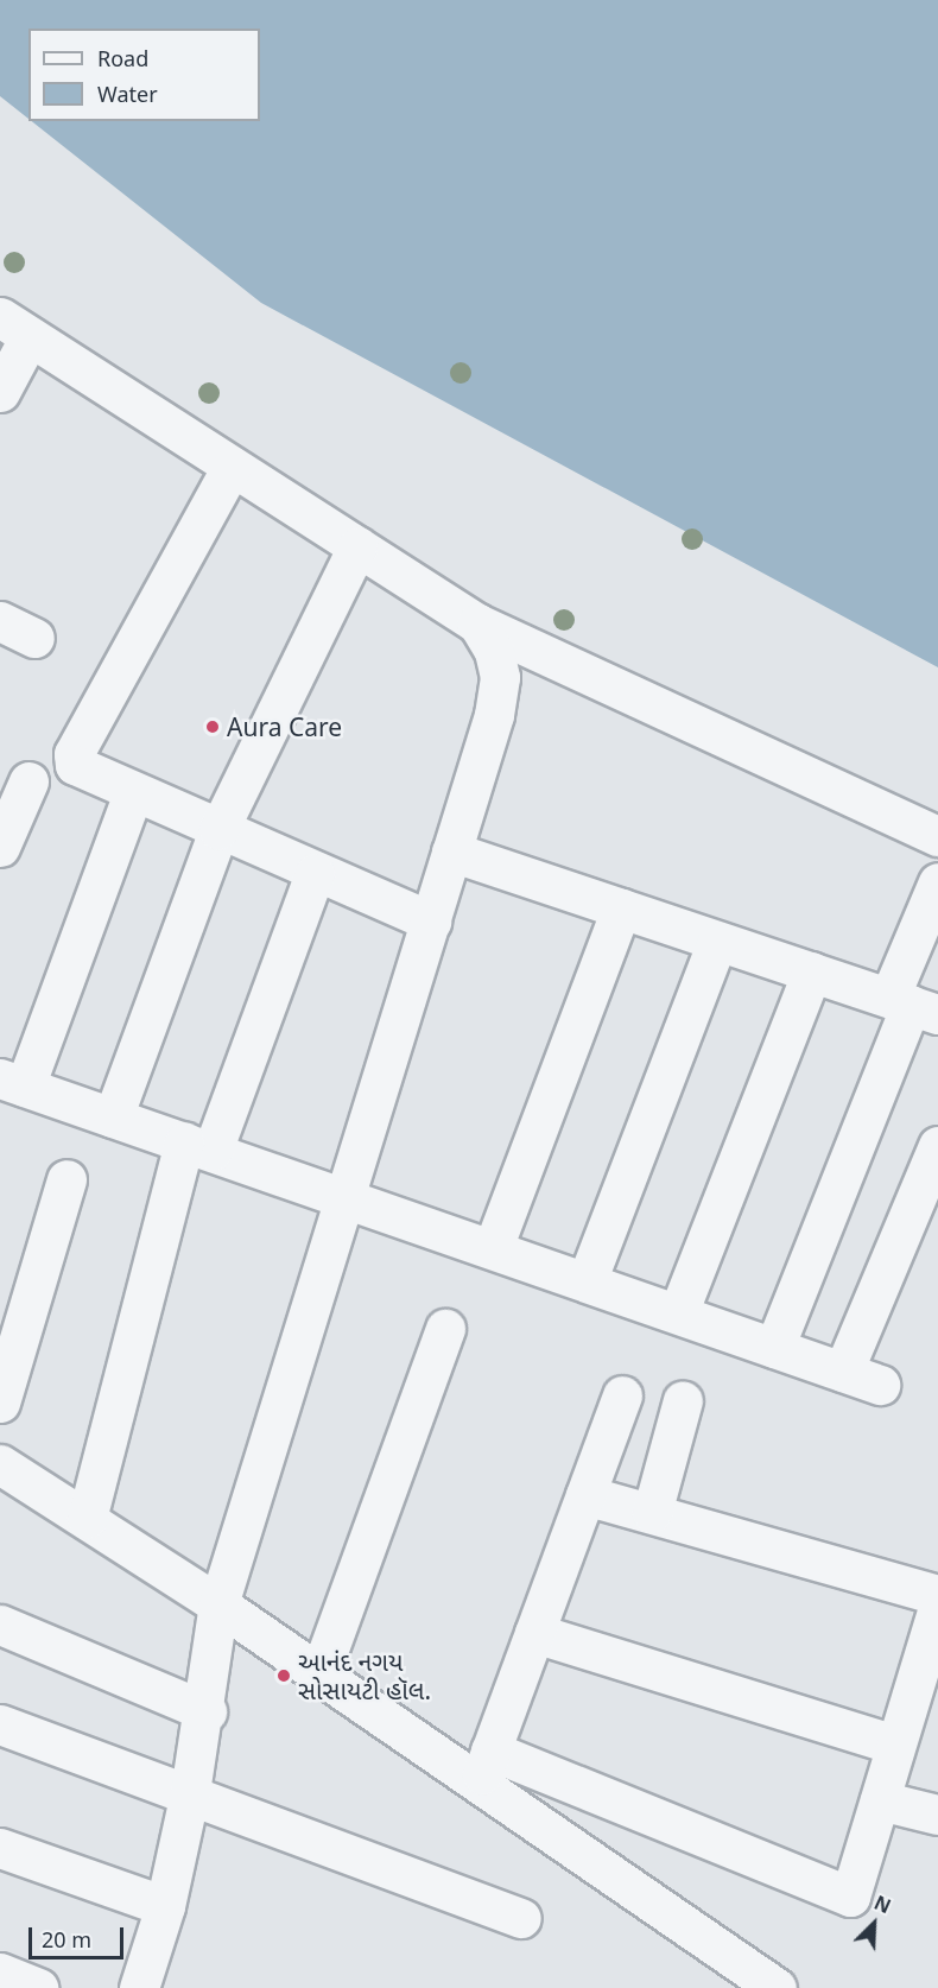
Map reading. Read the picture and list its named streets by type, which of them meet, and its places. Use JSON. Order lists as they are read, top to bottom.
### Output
{
  "places": ["Aura Care", "આનંદ નગય સોસાયટી હૉલ."],
  "legend": ["Road", "Water"],
  "scale_bar": "20 m",
  "north": "top right"
}
